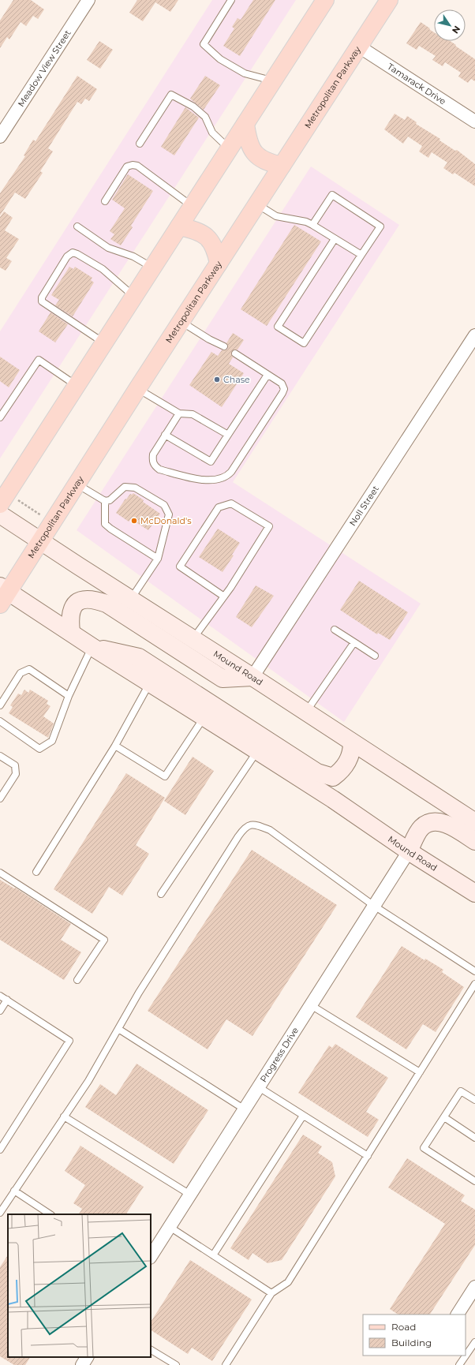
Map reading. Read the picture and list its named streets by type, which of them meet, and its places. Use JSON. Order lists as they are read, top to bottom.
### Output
{
  "streets": {
    "main road": ["Metropolitan Parkway", "Mound Road"],
    "street": [
      "Meadow View Street",
      "Tamarack Drive",
      "Noll Street",
      "Progress Drive"
    ]
  },
  "crossings": [
    ["Tamarack Drive", "Metropolitan Parkway"],
    ["Metropolitan Parkway", "Mound Road"],
    ["Noll Street", "Mound Road"],
    ["Mound Road", "Progress Drive"]
  ],
  "places": ["Chase", "McDonald's"],
  "legend": ["Road", "Building"],
  "north": "bottom right"
}
